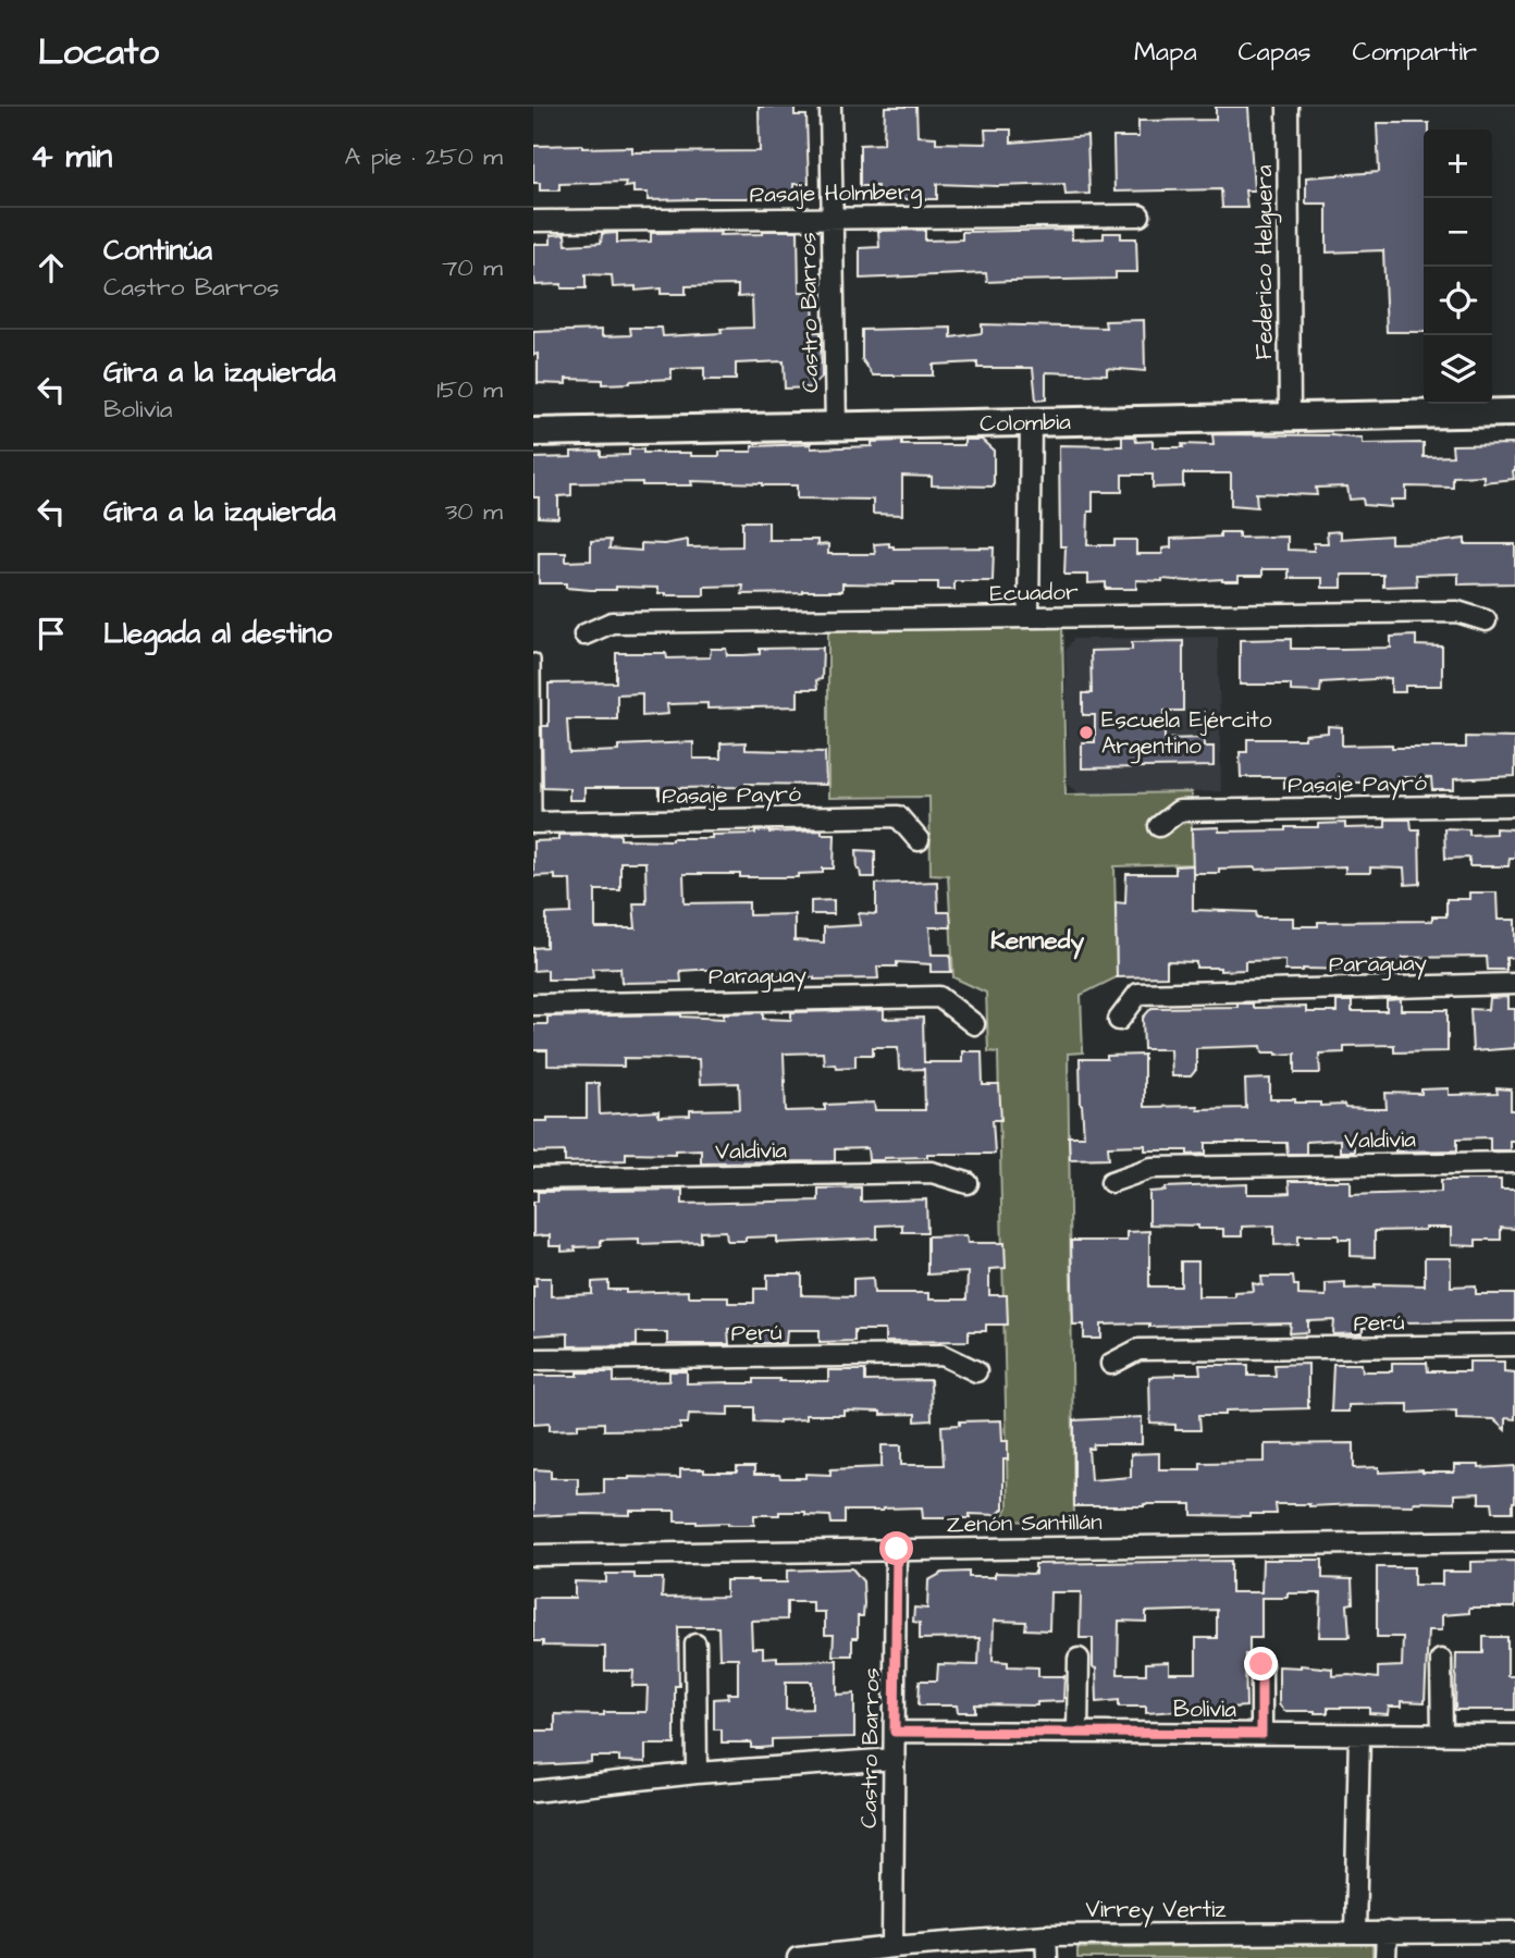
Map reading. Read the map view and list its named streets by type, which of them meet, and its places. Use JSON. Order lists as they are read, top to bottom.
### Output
{
  "streets": {
    "street": [
      "Pasaje Holmberg",
      "Federico Helguera",
      "Castro Barros",
      "Colombia",
      "Ecuador",
      "Pasaje Payró",
      "Paraguay",
      "Valdivia",
      "Perú",
      "Zenón Santillán",
      "Bolivia",
      "Virrey Vertiz"
    ]
  },
  "crossings": [
    ["Pasaje Holmberg", "Castro Barros"],
    ["Federico Helguera", "Colombia"],
    ["Castro Barros", "Colombia"],
    ["Castro Barros", "Zenón Santillán"],
    ["Castro Barros", "Bolivia"],
    ["Castro Barros", "Virrey Vertiz"]
  ],
  "districts": ["Kennedy"],
  "places": ["Escuela Ejército Argentino"],
  "page": {
    "header": "Locato",
    "nav": ["Mapa", "Capas", "Compartir"],
    "heading": ["4 min", "A pie · 250 m"],
    "map_buttons": ["+", "−"],
    "list": [
      ["Continúa", "Castro Barros", "70 m"],
      ["Gira a la izquierda", "Bolivia", "150 m"],
      ["Gira a la izquierda", "30 m"],
      "Llegada al destino"
    ]
  }
}
